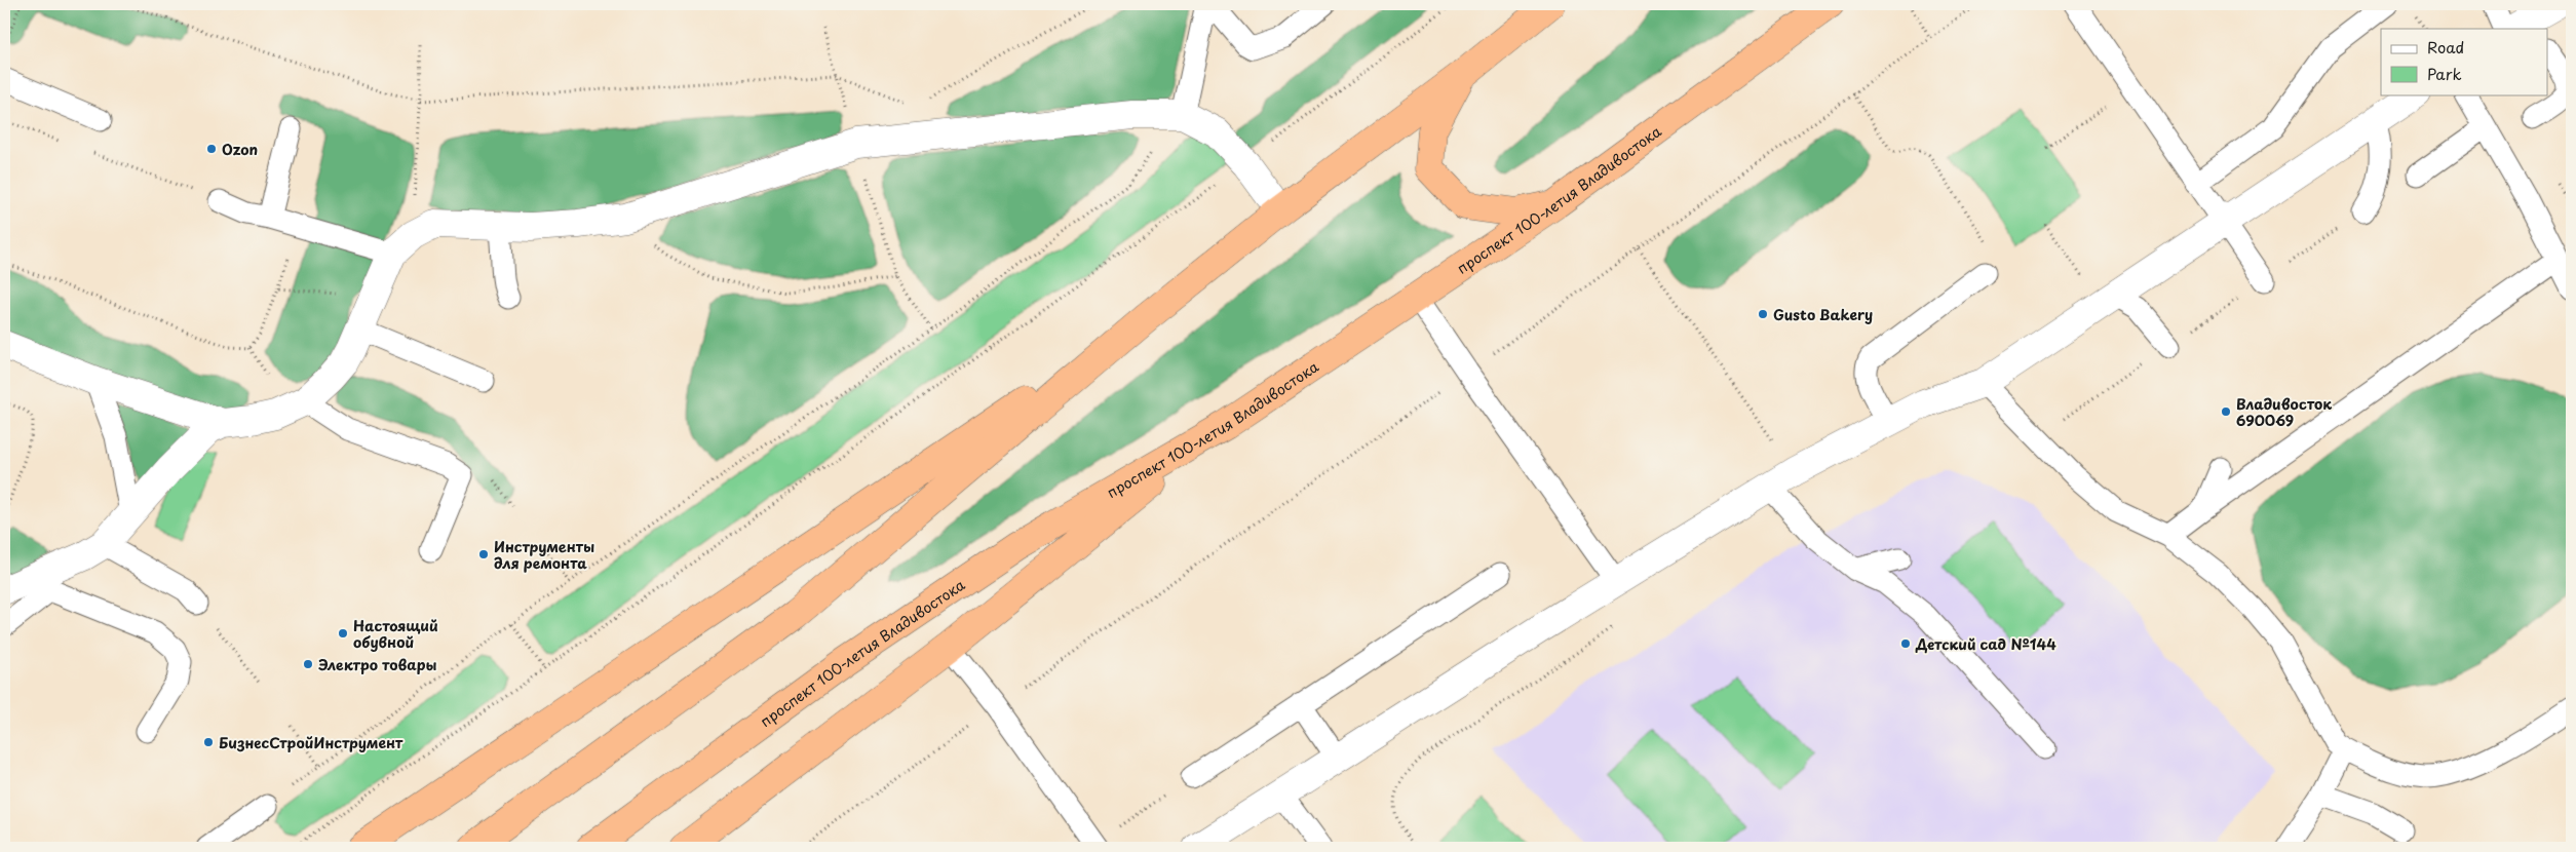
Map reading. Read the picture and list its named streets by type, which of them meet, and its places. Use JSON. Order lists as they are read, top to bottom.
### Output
{
  "streets": {
    "highway": ["проспект 100-летия Владивостока"]
  },
  "places": [
    "Ozon",
    "Gusto Bakery",
    "Владивосток 690069",
    "Инструменты для ремонта",
    "Настоящий обувной",
    "Детский сад №144",
    "Электро товары",
    "БизнесСтройИнструмент"
  ],
  "legend": ["Road", "Park"]
}
